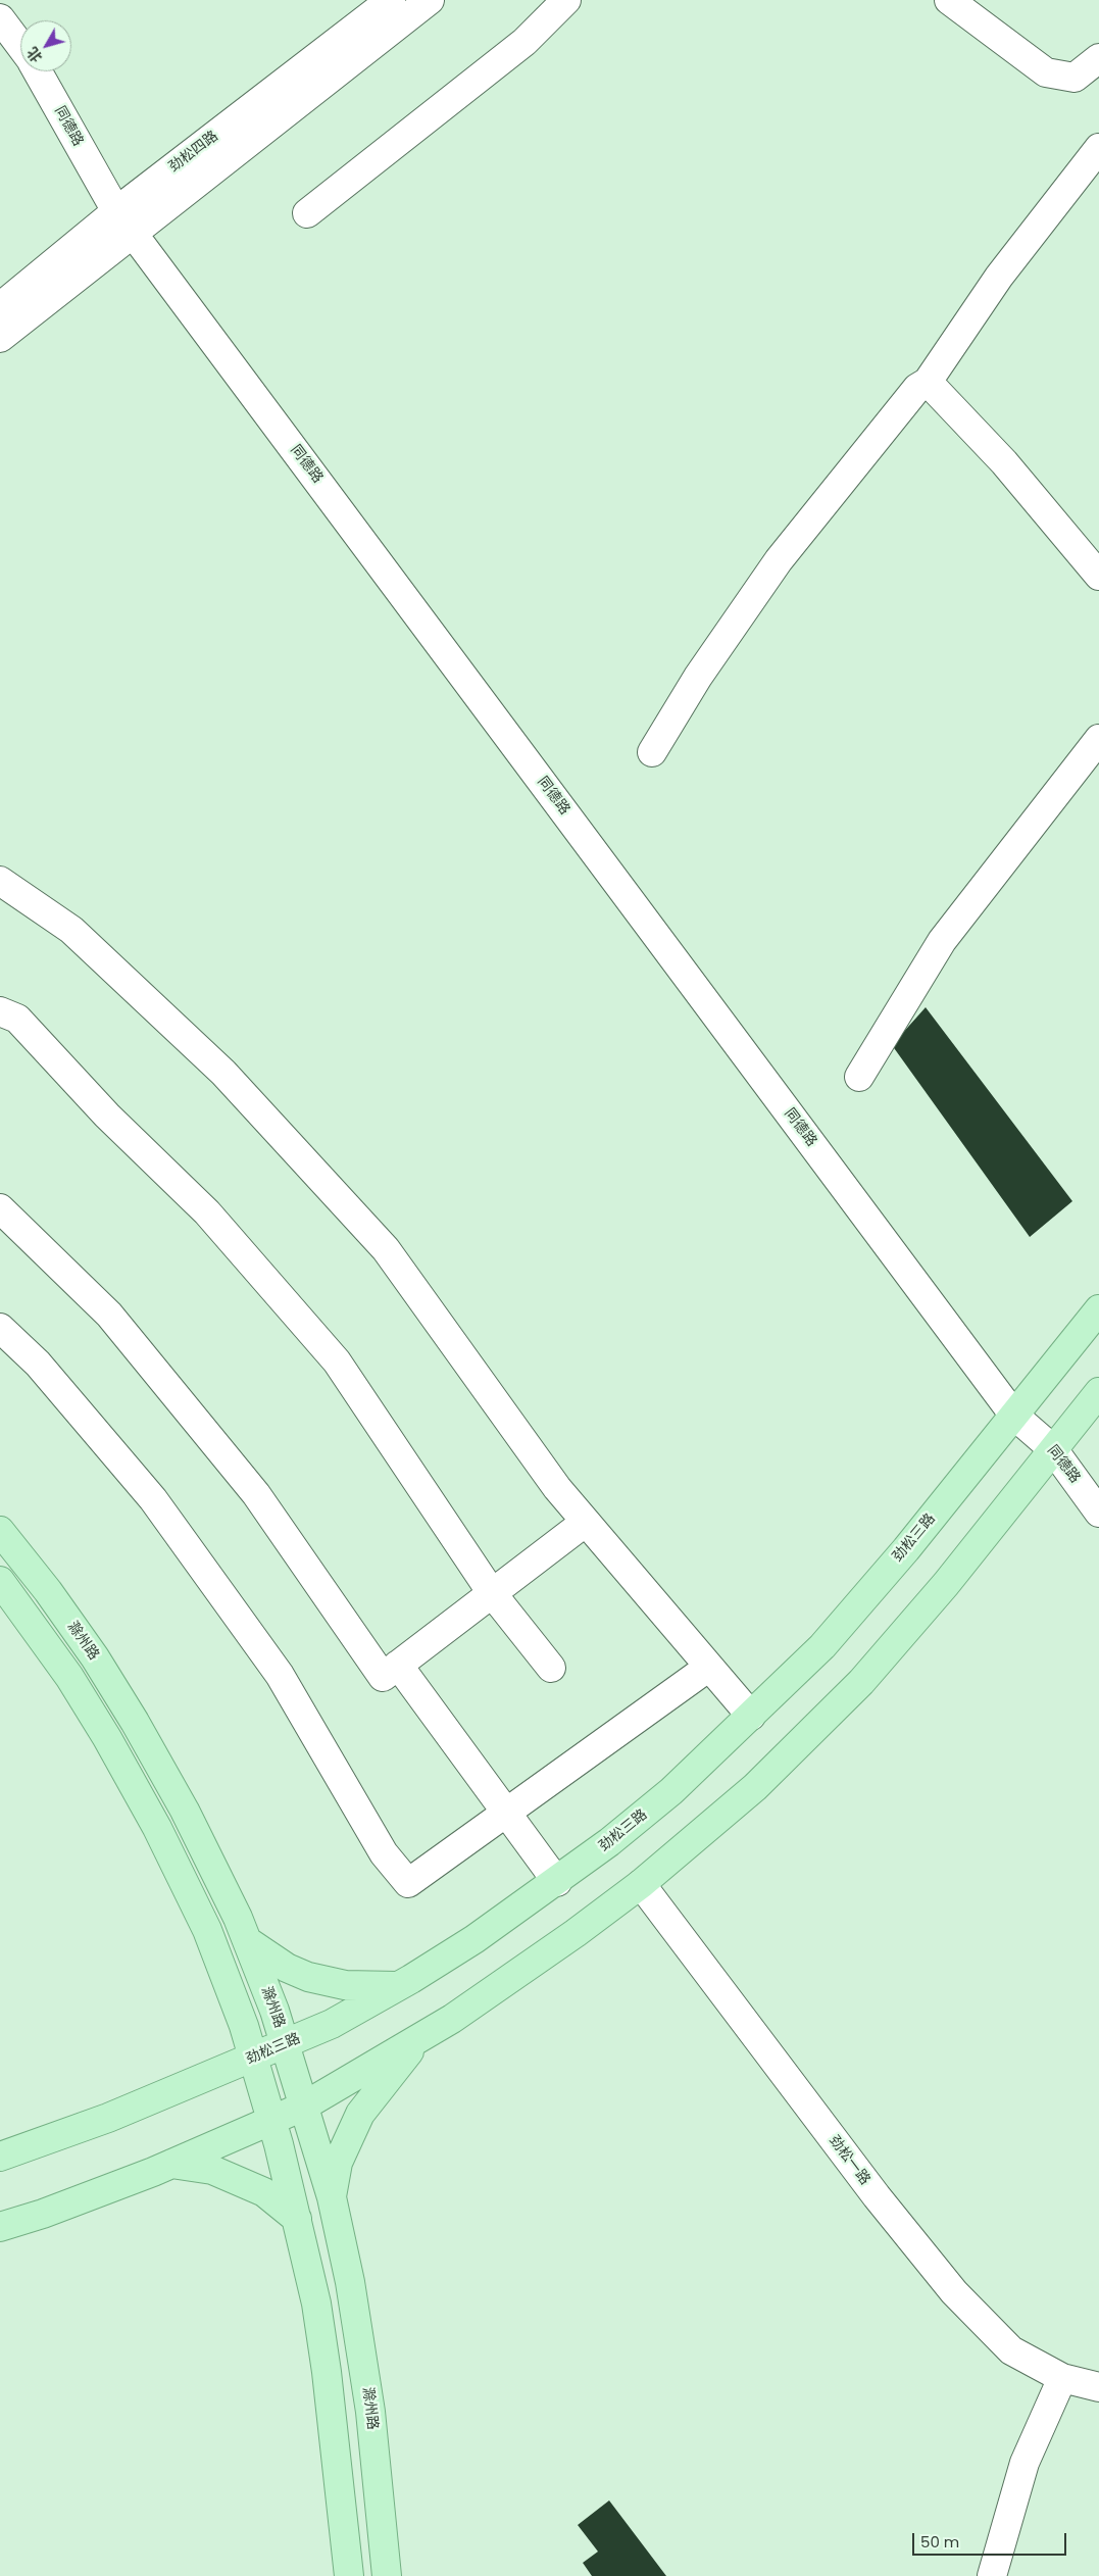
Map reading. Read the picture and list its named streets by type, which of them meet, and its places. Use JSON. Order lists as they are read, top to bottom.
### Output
{
  "streets": {
    "main road": ["劲松三路", "滁州路"],
    "street": ["同德路", "劲松四路", "劲松一路"]
  },
  "crossings": [
    ["同德路", "劲松四路"],
    ["同德路", "劲松三路"],
    ["劲松三路", "滁州路"]
  ],
  "scale_bar": "50 m",
  "north": "bottom left"
}
